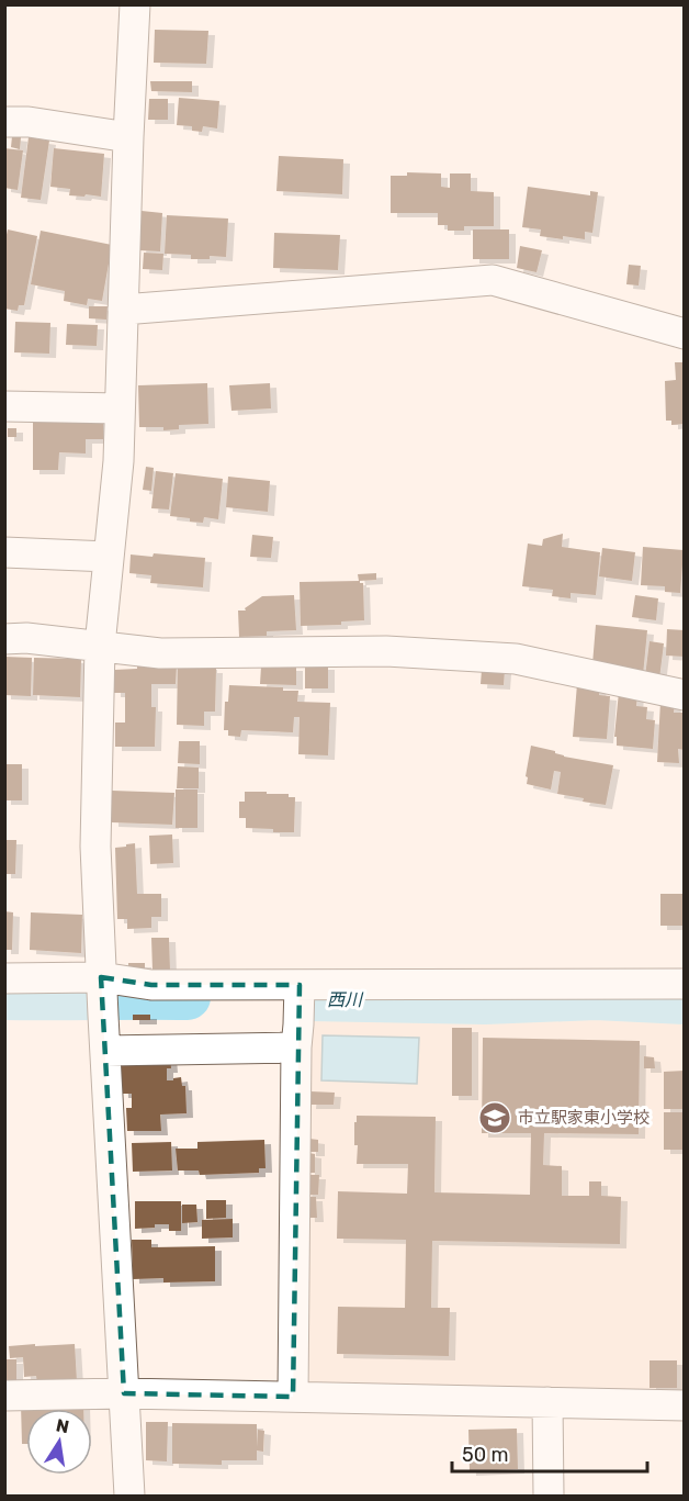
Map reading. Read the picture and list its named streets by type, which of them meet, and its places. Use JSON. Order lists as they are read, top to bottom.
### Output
{
  "water": ["西川"],
  "places": {
    "school or university": ["市立駅家東小学校"]
  },
  "scale_bar": "50 m",
  "north": "top"
}
